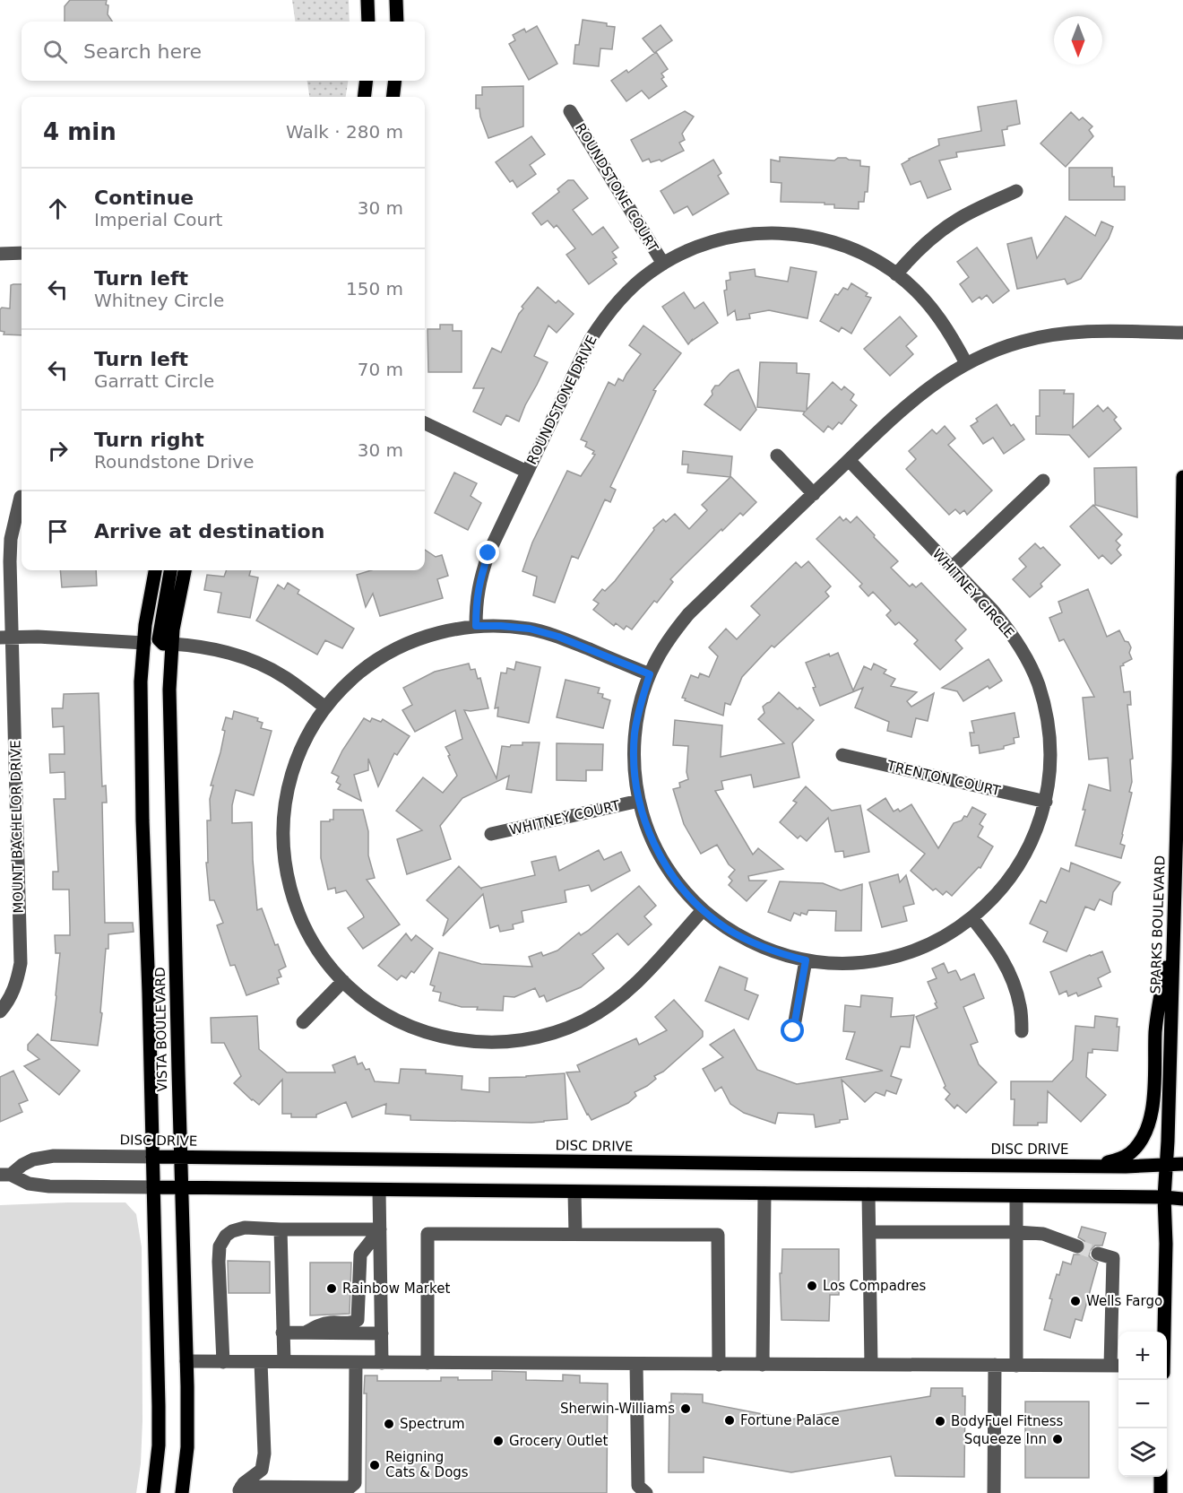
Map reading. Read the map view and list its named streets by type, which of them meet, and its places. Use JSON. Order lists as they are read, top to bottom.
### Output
{
  "streets": {
    "main road": ["SPARKS BOULEVARD", "VISTA BOULEVARD", "DISC DRIVE"],
    "street": [
      "ROUNDSTONE COURT",
      "ROUNDSTONE DRIVE",
      "WHITNEY CIRCLE",
      "TRENTON COURT",
      "WHITNEY COURT",
      "MOUNT BACHELOR DRIVE"
    ]
  },
  "crossings": [
    ["ROUNDSTONE COURT", "ROUNDSTONE DRIVE"],
    ["ROUNDSTONE DRIVE", "WHITNEY CIRCLE"],
    ["WHITNEY CIRCLE", "TRENTON COURT"],
    ["WHITNEY CIRCLE", "WHITNEY COURT"],
    ["SPARKS BOULEVARD", "DISC DRIVE"],
    ["VISTA BOULEVARD", "DISC DRIVE"]
  ],
  "places": [
    "Los Compadres",
    "Rainbow Market",
    "Wells Fargo",
    "Sherwin-Williams",
    "Fortune Palace",
    "BodyFuel Fitness",
    "Spectrum",
    "Squeeze Inn",
    "Grocery Outlet",
    "Reigning Cats & Dogs"
  ],
  "north": "bottom",
  "page": {
    "search": "Search here",
    "heading": ["4 min", "Walk · 280 m"],
    "list": [
      ["Continue", "Imperial Court", "30 m"],
      ["Turn left", "Whitney Circle", "150 m"],
      ["Turn left", "Garratt Circle", "70 m"],
      ["Turn right", "Roundstone Drive", "30 m"],
      "Arrive at destination"
    ],
    "map_buttons": ["+", "−"]
  }
}
